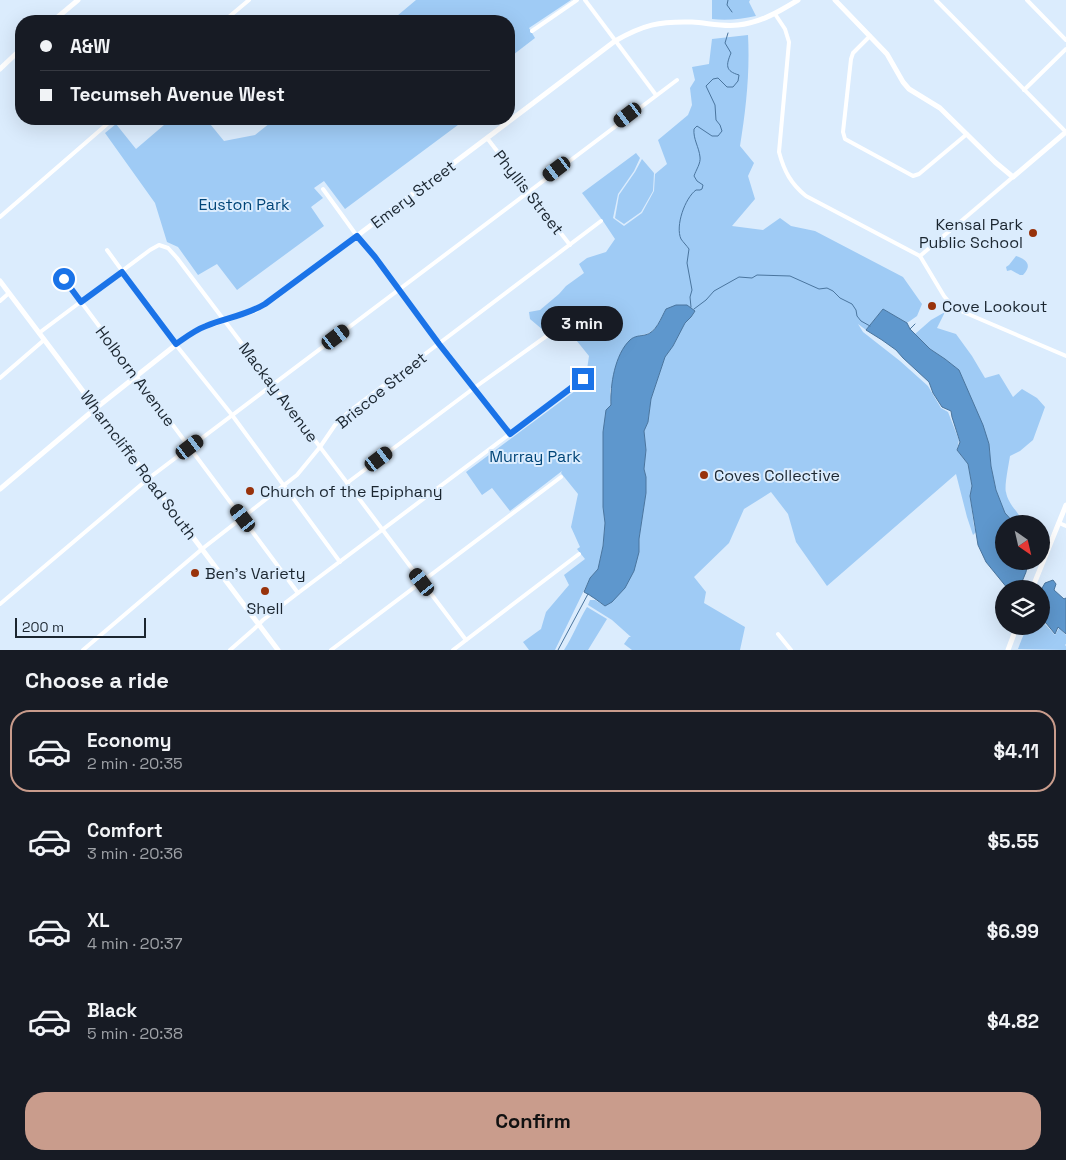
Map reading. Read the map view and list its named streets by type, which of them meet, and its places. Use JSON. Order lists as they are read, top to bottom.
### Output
{
  "streets": {
    "street": [
      "Phyllis Street",
      "Emery Street",
      "Holborn Avenue",
      "Briscoe Street",
      "Mackay Avenue",
      "Wharncliffe Road South"
    ]
  },
  "crossings": [
    ["Phyllis Street", "Emery Street"],
    ["Phyllis Street", "Briscoe Street"],
    ["Emery Street", "Holborn Avenue"],
    ["Emery Street", "Mackay Avenue"],
    ["Emery Street", "Wharncliffe Road South"],
    ["Holborn Avenue", "Briscoe Street"],
    ["Holborn Avenue", "Mackay Avenue"],
    ["Briscoe Street", "Mackay Avenue"],
    ["Briscoe Street", "Wharncliffe Road South"],
    ["Mackay Avenue", "Wharncliffe Road South"]
  ],
  "parks": ["Euston Park", "Murray Park"],
  "places": [
    "Kensal Park Public School",
    "Cove Lookout",
    "Coves Collective",
    "Church of the Epiphany",
    "Ben's Variety",
    "Shell"
  ],
  "scale_bar": "200 m",
  "north": "bottom right",
  "page": {
    "banner": ["A&W", "Tecumseh Avenue West"],
    "bubble": "3 min",
    "scale": "200 m",
    "heading": "Choose a ride",
    "list": [
      {
        "name": "Economy",
        "note": "2 min · 20:35",
        "value": "$4.11"
      },
      {
        "name": "Comfort",
        "note": "3 min · 20:36",
        "value": "$5.55"
      },
      {
        "name": "XL",
        "note": "4 min · 20:37",
        "value": "$6.99"
      },
      {
        "name": "Black",
        "note": "5 min · 20:38",
        "value": "$4.82"
      }
    ],
    "buttons": "Confirm"
  }
}
